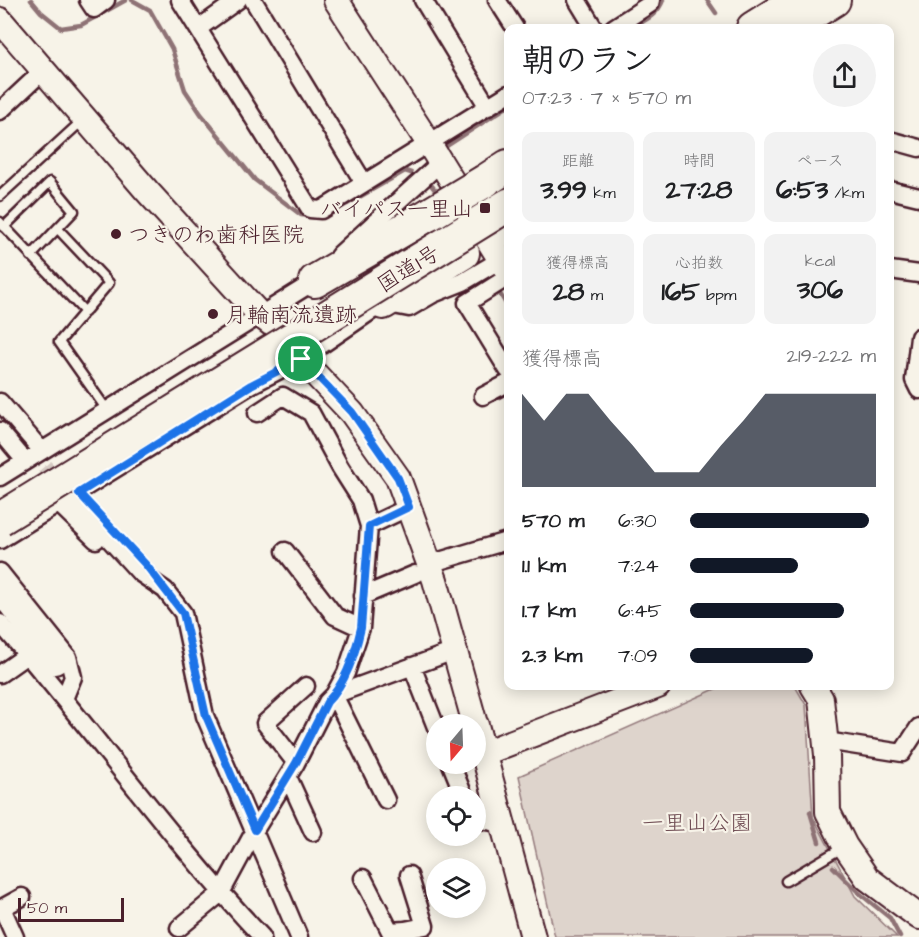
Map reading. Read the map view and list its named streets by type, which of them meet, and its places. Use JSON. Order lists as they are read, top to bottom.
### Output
{
  "streets": {
    "highway": ["国道1号"]
  },
  "parks": ["一里山公園"],
  "places": {
    "transit": ["バイパス一里山"],
    "other": ["つきのわ歯科医院", "月輪南流遺跡"]
  },
  "scale_bar": "50 m",
  "north": "bottom",
  "page": {
    "heading": ["朝のラン", "07:23 · 7 × 570 m"],
    "stats": [
      ["距離", "3.99 km"],
      ["時間", "27:28"],
      ["ペース", "6:53 /km"],
      ["獲得標高", "28 m"],
      ["心拍数", "165 bpm"],
      ["kcal", "306"]
    ],
    "chart": ["獲得標高", "219–222 m"],
    "list": [
      {
        "name": "570 m",
        "note": "6:30"
      },
      {
        "name": "1.1 km",
        "note": "7:24"
      },
      {
        "name": "1.7 km",
        "note": "6:45"
      },
      {
        "name": "2.3 km",
        "note": "7:09"
      }
    ],
    "scale": "50 m"
  }
}
